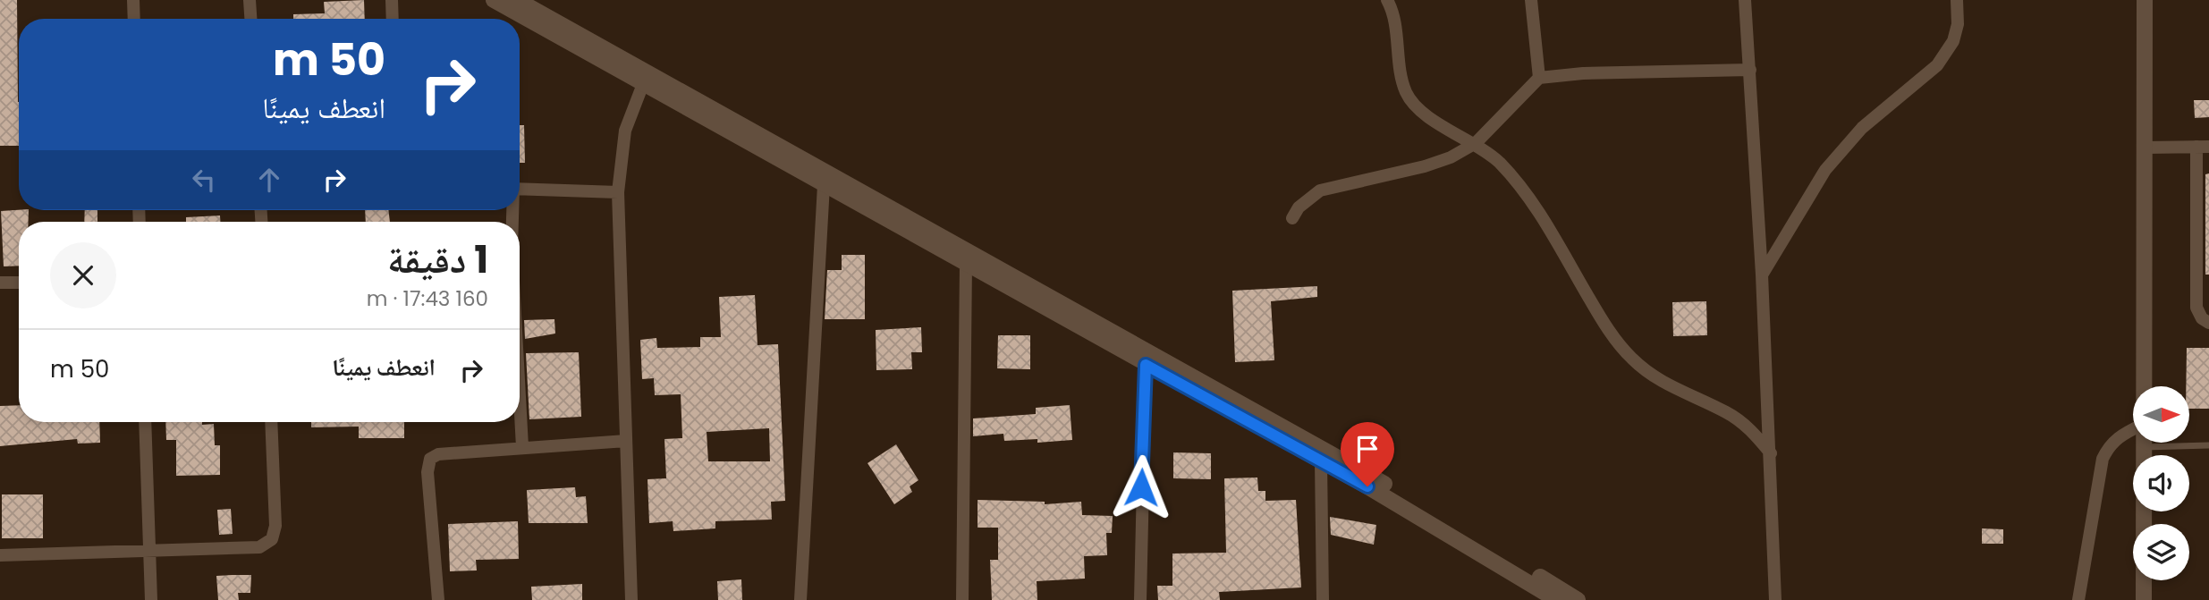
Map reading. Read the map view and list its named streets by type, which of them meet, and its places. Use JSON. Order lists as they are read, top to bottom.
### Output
{
  "north": "right",
  "page": {
    "turn": ["50 m", "انعطف يمينًا"],
    "heading": ["1 دقيقة", "160 m · 17:43"],
    "list": [
      {
        "name": "انعطف يمينًا",
        "value": "50 m"
      }
    ]
  }
}
